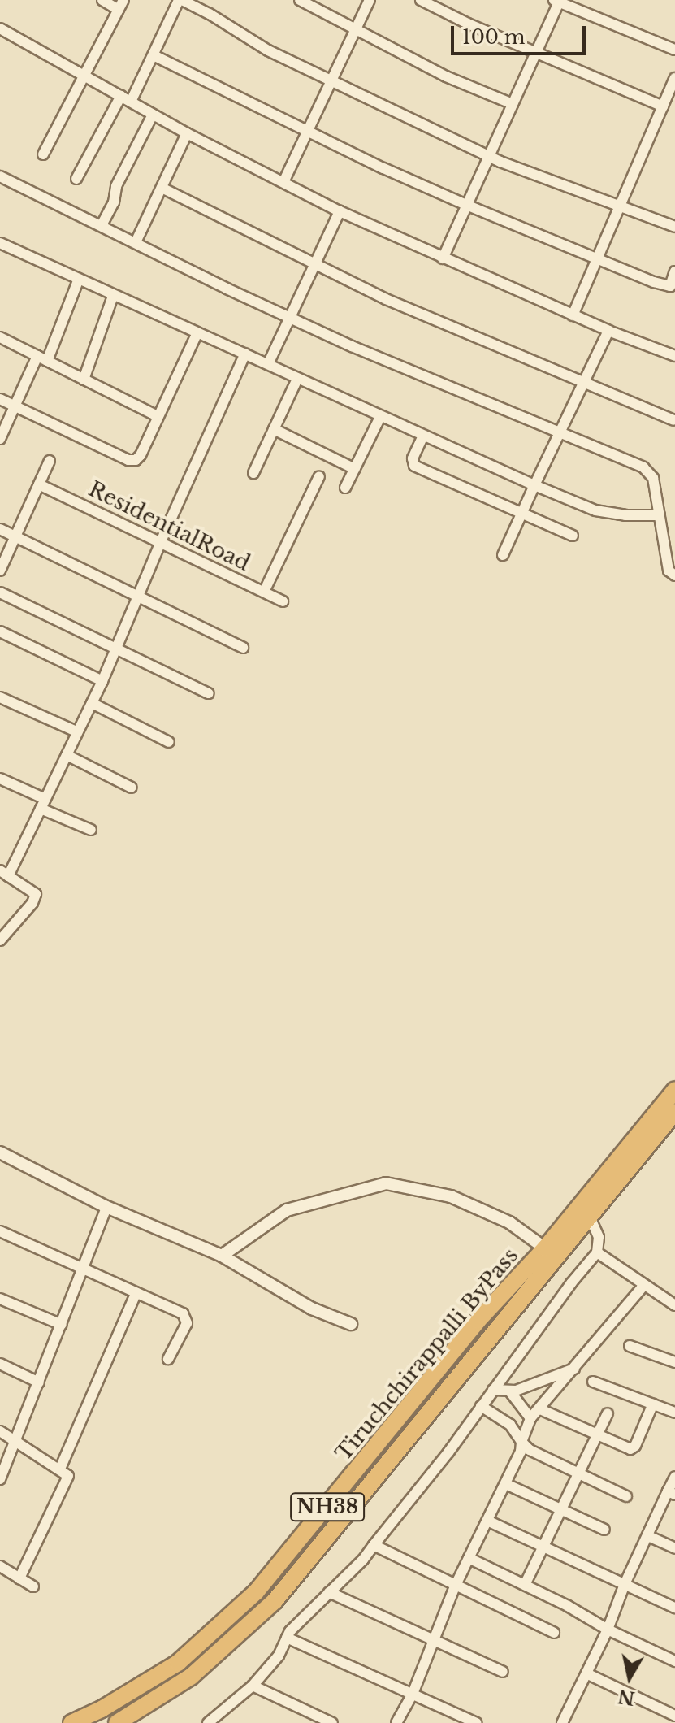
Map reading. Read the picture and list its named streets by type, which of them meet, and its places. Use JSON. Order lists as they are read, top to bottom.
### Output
{
  "streets": {
    "highway": ["Tiruchchirappalli ByPass", "NH38"],
    "street": ["ResidentialRoad"]
  },
  "scale_bar": "100 m",
  "north": "bottom"
}
